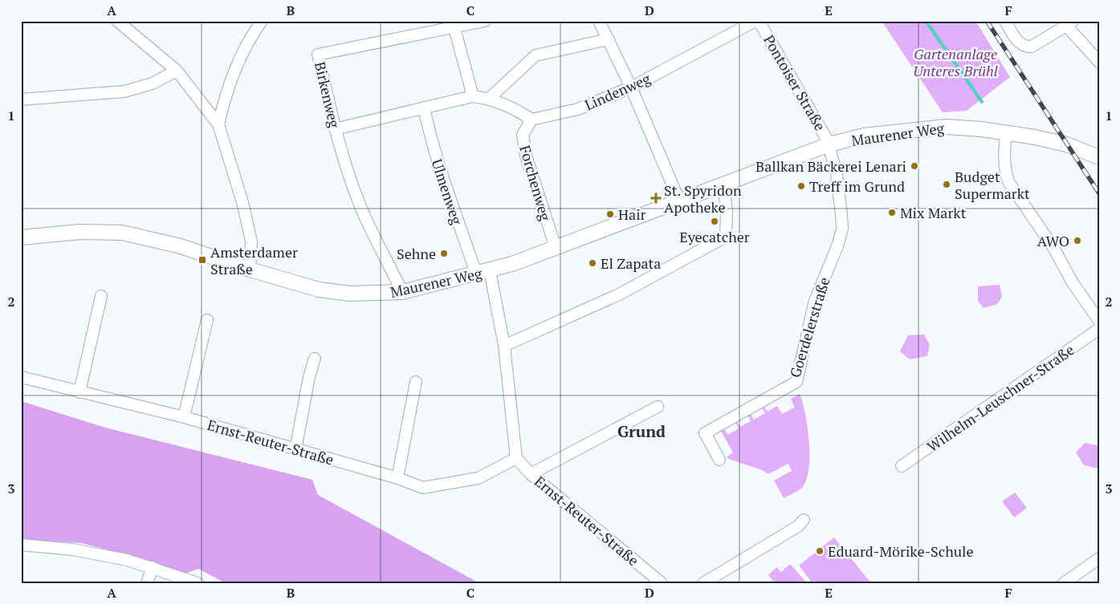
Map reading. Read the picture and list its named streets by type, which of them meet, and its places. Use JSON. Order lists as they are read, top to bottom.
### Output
{
  "streets": {
    "street": [
      "Pontoiser Straße",
      "Lindenweg",
      "Birkenweg",
      "Maurener Weg",
      "Forchenweg",
      "Ulmenweg",
      "Goerdelerstraße",
      "Wilhelm-Leuschner-Straße",
      "Ernst-Reuter-Straße"
    ]
  },
  "crossings": [
    ["Pontoiser Straße", "Maurener Weg"],
    ["Pontoiser Straße", "Goerdelerstraße"],
    ["Lindenweg", "Forchenweg"],
    ["Birkenweg", "Maurener Weg"],
    ["Maurener Weg", "Forchenweg"],
    ["Maurener Weg", "Ulmenweg"],
    ["Maurener Weg", "Goerdelerstraße"]
  ],
  "districts": ["Grund"],
  "parks": ["Gartenanlage Unteres Brühl"],
  "places": {
    "other": [
      "Ballkan Bäckerei Lenari",
      "Budget Supermarkt",
      "Treff im Grund",
      "Mix Markt",
      "Hair",
      "Eyecatcher",
      "AWO",
      "Sehne",
      "El Zapata",
      "Eduard-Mörike-Schule"
    ],
    "health": ["St. Spyridon Apotheke"],
    "transit": ["Amsterdamer Straße"]
  },
  "grid": {
    "columns": [
      "A",
      "B",
      "C",
      "D",
      "E",
      "F"
    ],
    "rows": ["1", "2", "3"]
  }
}
